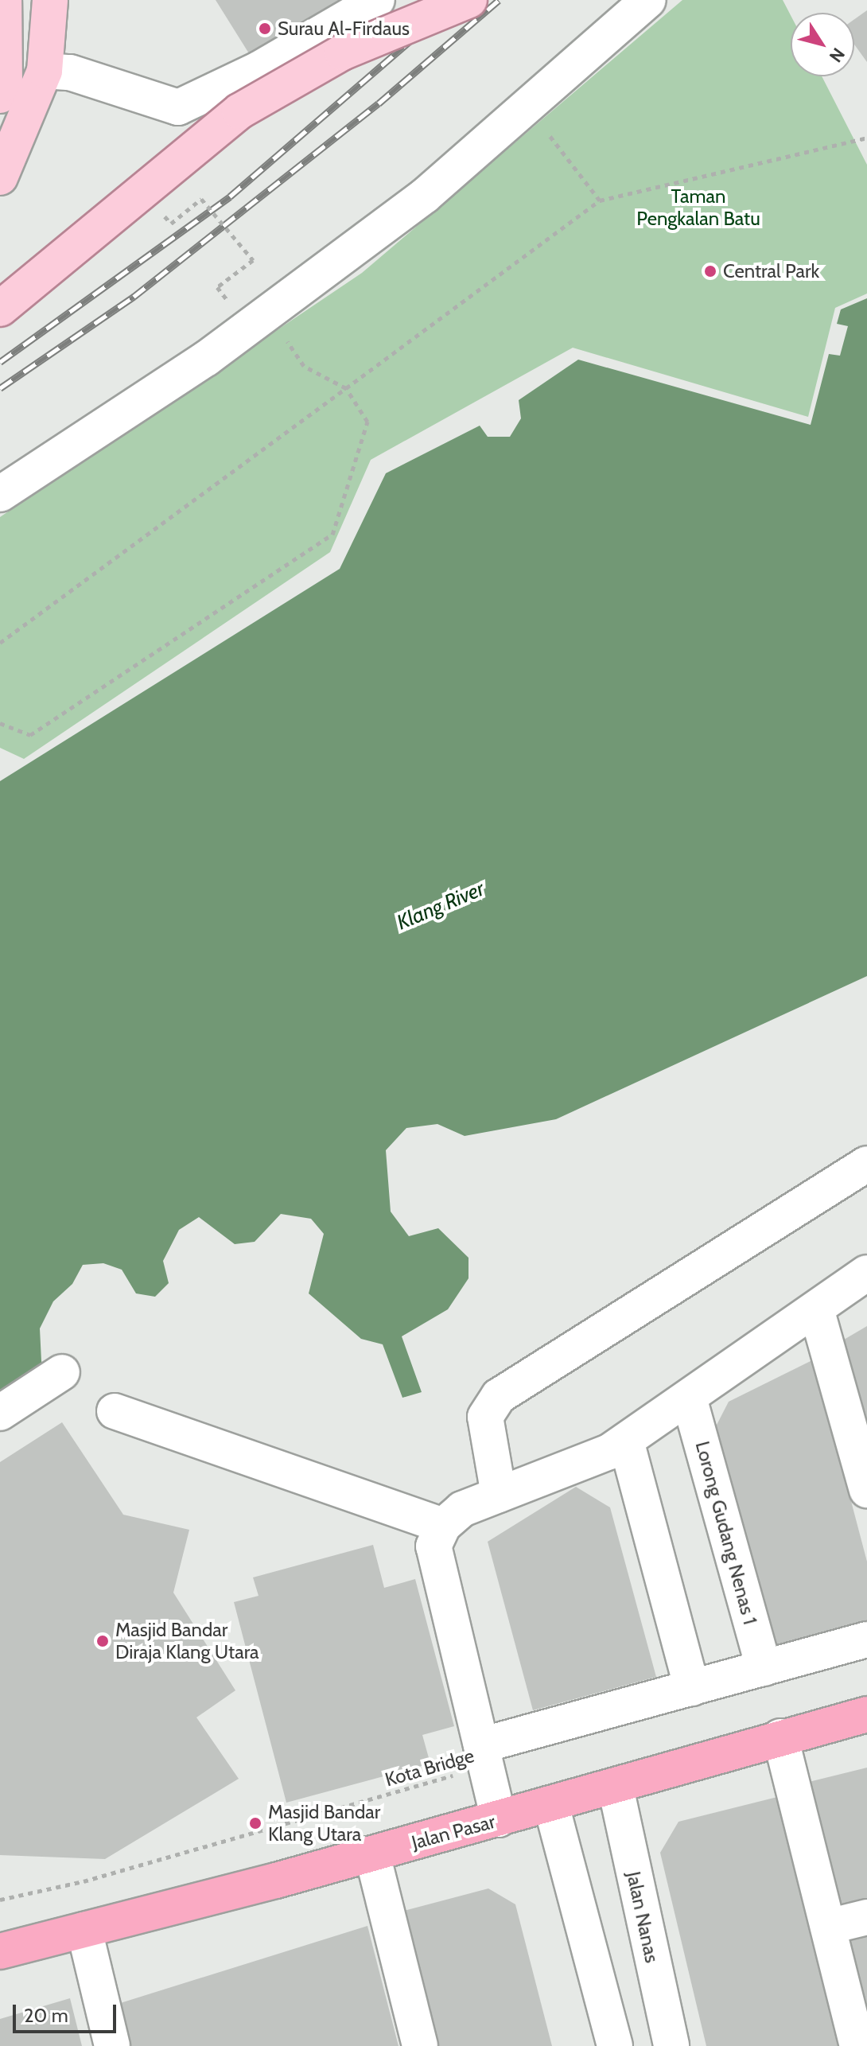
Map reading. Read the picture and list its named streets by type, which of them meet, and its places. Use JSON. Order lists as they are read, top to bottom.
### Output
{
  "streets": {
    "highway": ["Jalan Pasar"],
    "street": ["Lorong Gudang Nenas 1", "Jalan Nanas"],
    "path": ["Kota Bridge"]
  },
  "crossings": [
    ["Jalan Pasar", "Jalan Nanas"]
  ],
  "water": ["Klang River"],
  "parks": ["Taman Pengkalan Batu"],
  "places": [
    "Surau Al-Firdaus",
    "Central Park",
    "Masjid Bandar Diraja Klang Utara",
    "Masjid Bandar Klang Utara"
  ],
  "scale_bar": "20 m",
  "north": "bottom right"
}
